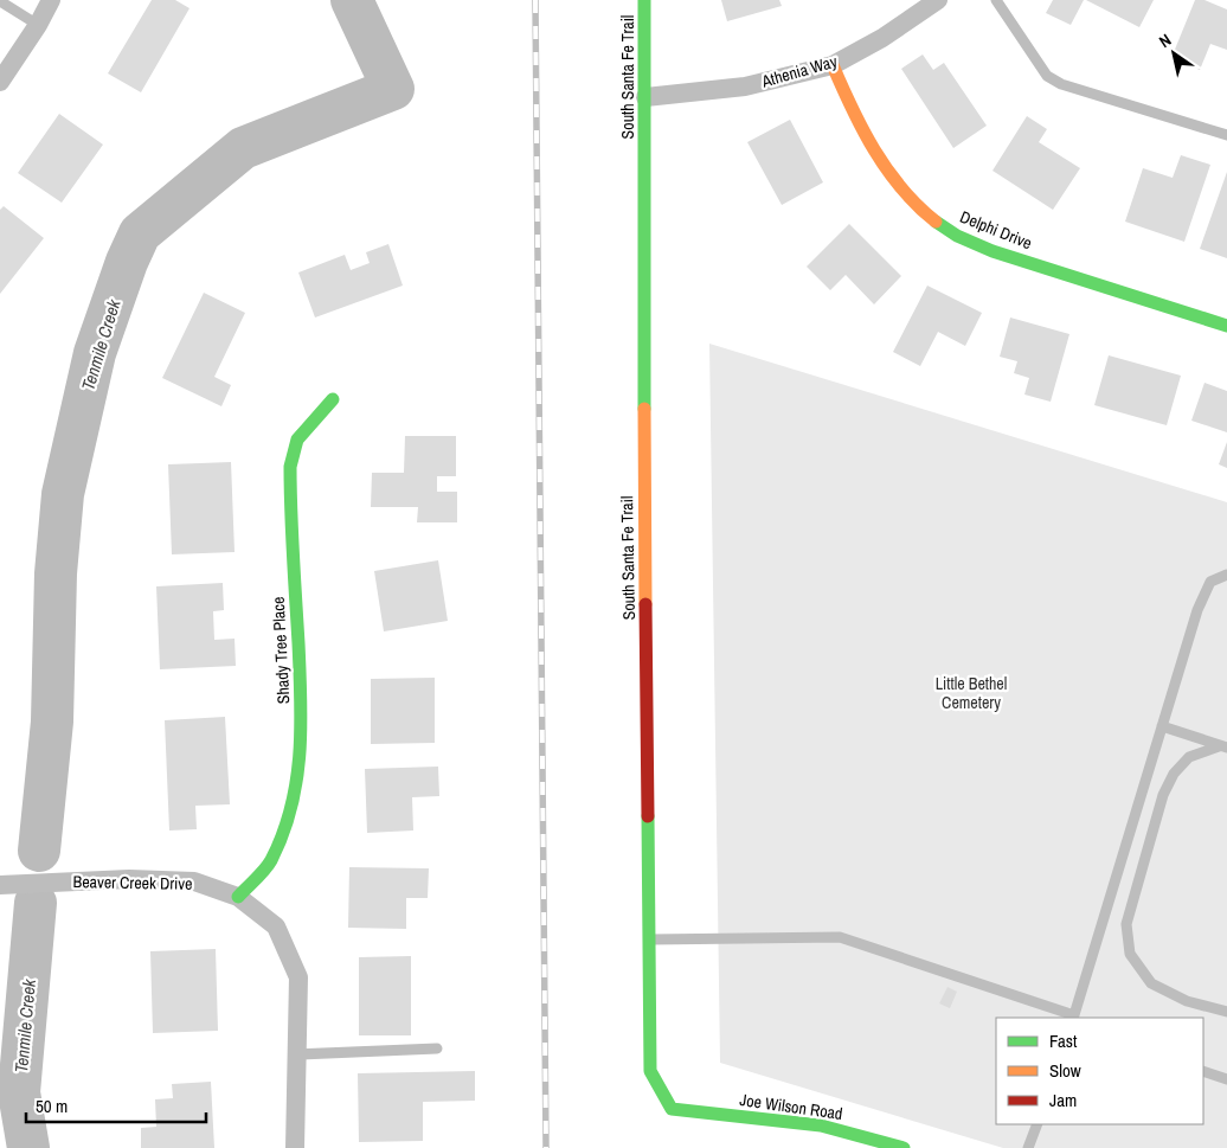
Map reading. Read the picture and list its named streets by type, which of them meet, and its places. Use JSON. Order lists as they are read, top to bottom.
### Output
{
  "streets": {
    "street": [
      "Athenia Way",
      "South Santa Fe Trail",
      "Delphi Drive",
      "Shady Tree Place",
      "Beaver Creek Drive",
      "Joe Wilson Road"
    ]
  },
  "crossings": [
    ["Athenia Way", "South Santa Fe Trail"],
    ["Athenia Way", "Delphi Drive"],
    ["South Santa Fe Trail", "Joe Wilson Road"],
    ["Shady Tree Place", "Beaver Creek Drive"]
  ],
  "water": ["Tenmile Creek"],
  "parks": ["Little Bethel Cemetery"],
  "legend": ["Fast", "Slow", "Jam"],
  "scale_bar": "50 m",
  "north": "top left"
}
